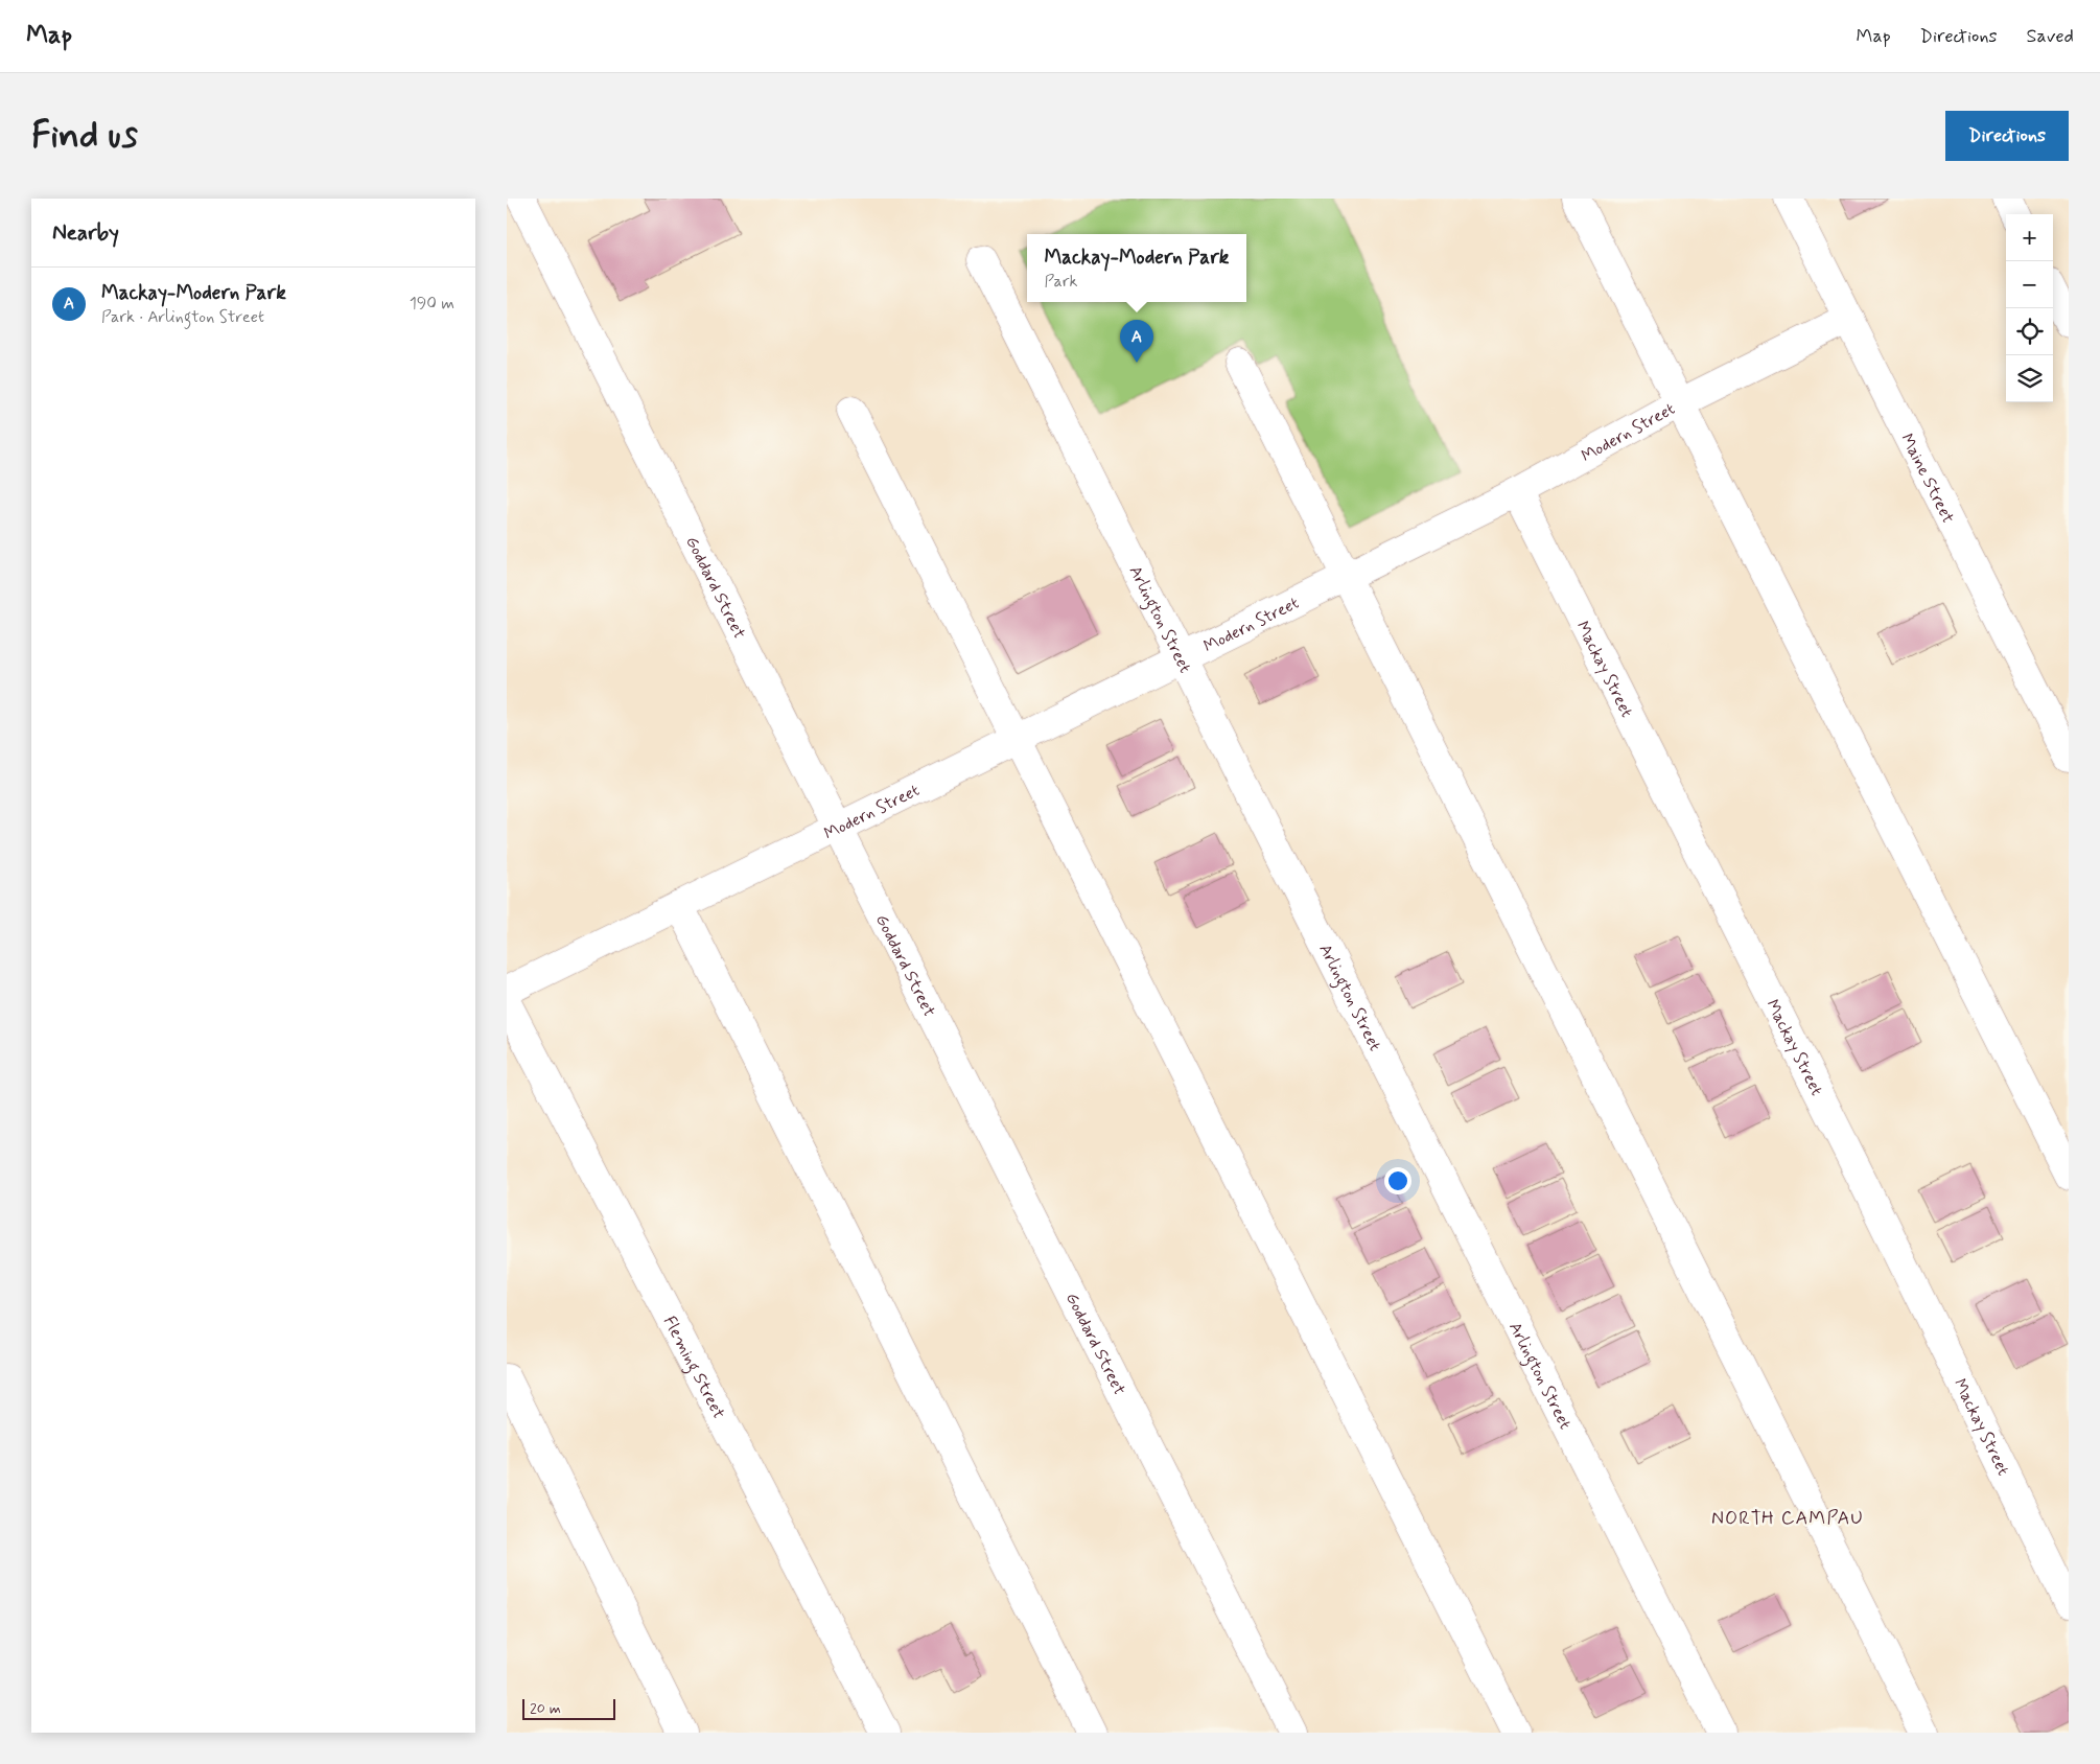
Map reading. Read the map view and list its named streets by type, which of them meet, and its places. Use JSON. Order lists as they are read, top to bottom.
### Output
{
  "streets": {
    "street": [
      "Modern Street",
      "Maine Street",
      "Goddard Street",
      "Arlington Street",
      "Mackay Street",
      "Fleming Street"
    ]
  },
  "crossings": [
    ["Modern Street", "Maine Street"],
    ["Modern Street", "Goddard Street"],
    ["Modern Street", "Arlington Street"],
    ["Modern Street", "Mackay Street"]
  ],
  "districts": ["NORTH CAMPAU"],
  "scale_bar": "20 m",
  "page": {
    "header": "Map",
    "nav": ["Map", "Directions", "Saved"],
    "buttons": "Directions",
    "title": "Find us",
    "heading": "Nearby",
    "map_buttons": ["+", "−"],
    "popup": ["Mackay-Modern Park", "Park"],
    "list": [
      {
        "mark": "A",
        "name": "Mackay-Modern Park",
        "note": "Park · Arlington Street",
        "value": "190 m"
      }
    ],
    "pins": "A",
    "scale": "20 m"
  }
}
